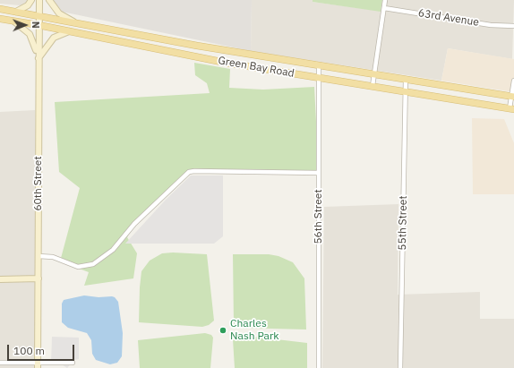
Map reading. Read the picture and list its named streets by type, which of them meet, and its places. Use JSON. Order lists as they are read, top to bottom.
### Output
{
  "streets": {
    "main road": ["Green Bay Road"],
    "street": [
      "63rd Avenue",
      "60th Street",
      "56th Street",
      "55th Street"
    ]
  },
  "crossings": [
    ["Green Bay Road", "60th Street"],
    ["Green Bay Road", "56th Street"],
    ["Green Bay Road", "55th Street"]
  ],
  "places": ["Charles Nash Park"],
  "scale_bar": "100 m",
  "north": "right"
}
